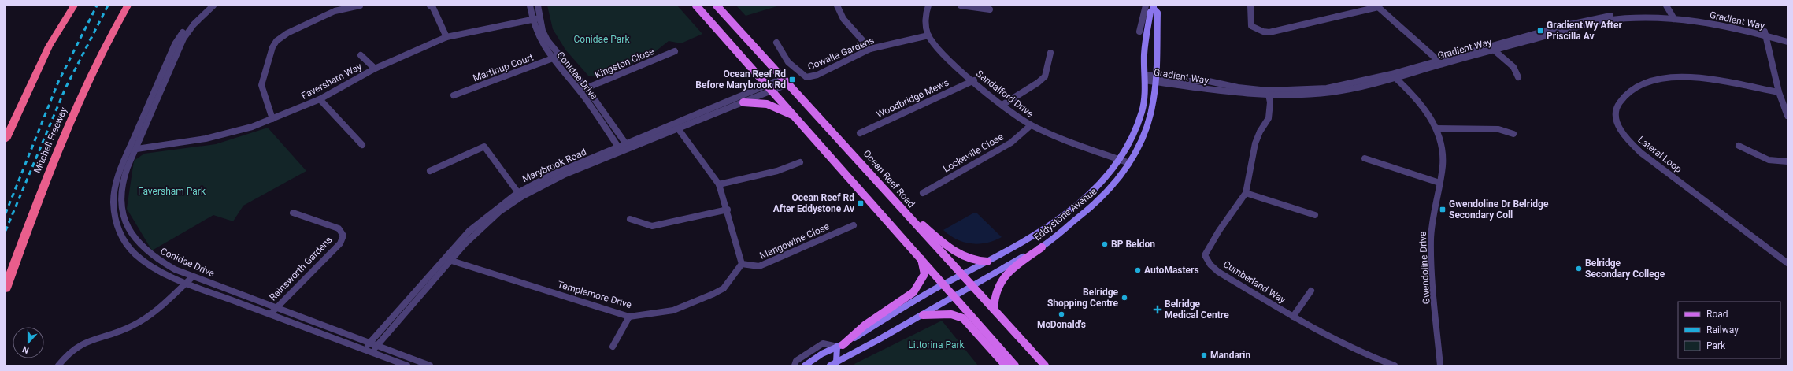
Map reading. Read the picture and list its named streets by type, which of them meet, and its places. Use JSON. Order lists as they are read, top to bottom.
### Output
{
  "streets": {
    "highway": ["Mitchell Freeway"],
    "main road": ["Ocean Reef Road", "Eddystone Avenue"],
    "street": [
      "Gradient Way",
      "Cowalla Gardens",
      "Kingston Close",
      "Martinup Court",
      "Conidae Drive",
      "Faversham Way",
      "Sandalford Drive",
      "Woodbridge Mews",
      "Lockeville Close",
      "Lateral Loop",
      "Marybrook Road",
      "Mangowine Close",
      "Gwendoline Drive",
      "Rainsworth Gardens",
      "Cumberland Way",
      "Templemore Drive"
    ]
  },
  "crossings": [
    ["Gradient Way", "Eddystone Avenue"],
    ["Gradient Way", "Gwendoline Drive"],
    ["Gradient Way", "Cumberland Way"],
    ["Cowalla Gardens", "Sandalford Drive"],
    ["Kingston Close", "Conidae Drive"],
    ["Martinup Court", "Conidae Drive"],
    ["Conidae Drive", "Faversham Way"],
    ["Conidae Drive", "Marybrook Road"],
    ["Conidae Drive", "Rainsworth Gardens"],
    ["Sandalford Drive", "Woodbridge Mews"],
    ["Sandalford Drive", "Lockeville Close"],
    ["Sandalford Drive", "Eddystone Avenue"],
    ["Marybrook Road", "Ocean Reef Road"],
    ["Marybrook Road", "Templemore Drive"],
    ["Ocean Reef Road", "Eddystone Avenue"],
    ["Mangowine Close", "Templemore Drive"]
  ],
  "parks": ["Conidae Park", "Faversham Park", "Littorina Park"],
  "places": {
    "transit": [
      "Gradient Wy After Priscilla Av",
      "Ocean Reef Rd Before Marybrook Rd",
      "Ocean Reef Rd After Eddystone Av",
      "Gwendoline Dr Belridge Secondary Coll"
    ],
    "other": [
      "BP Beldon",
      "Belridge Secondary College",
      "AutoMasters",
      "Belridge Shopping Centre",
      "McDonald's",
      "Mandarin"
    ],
    "health": ["Belridge Medical Centre"]
  },
  "legend": ["Road", "Railway", "Park"],
  "north": "bottom"
}
